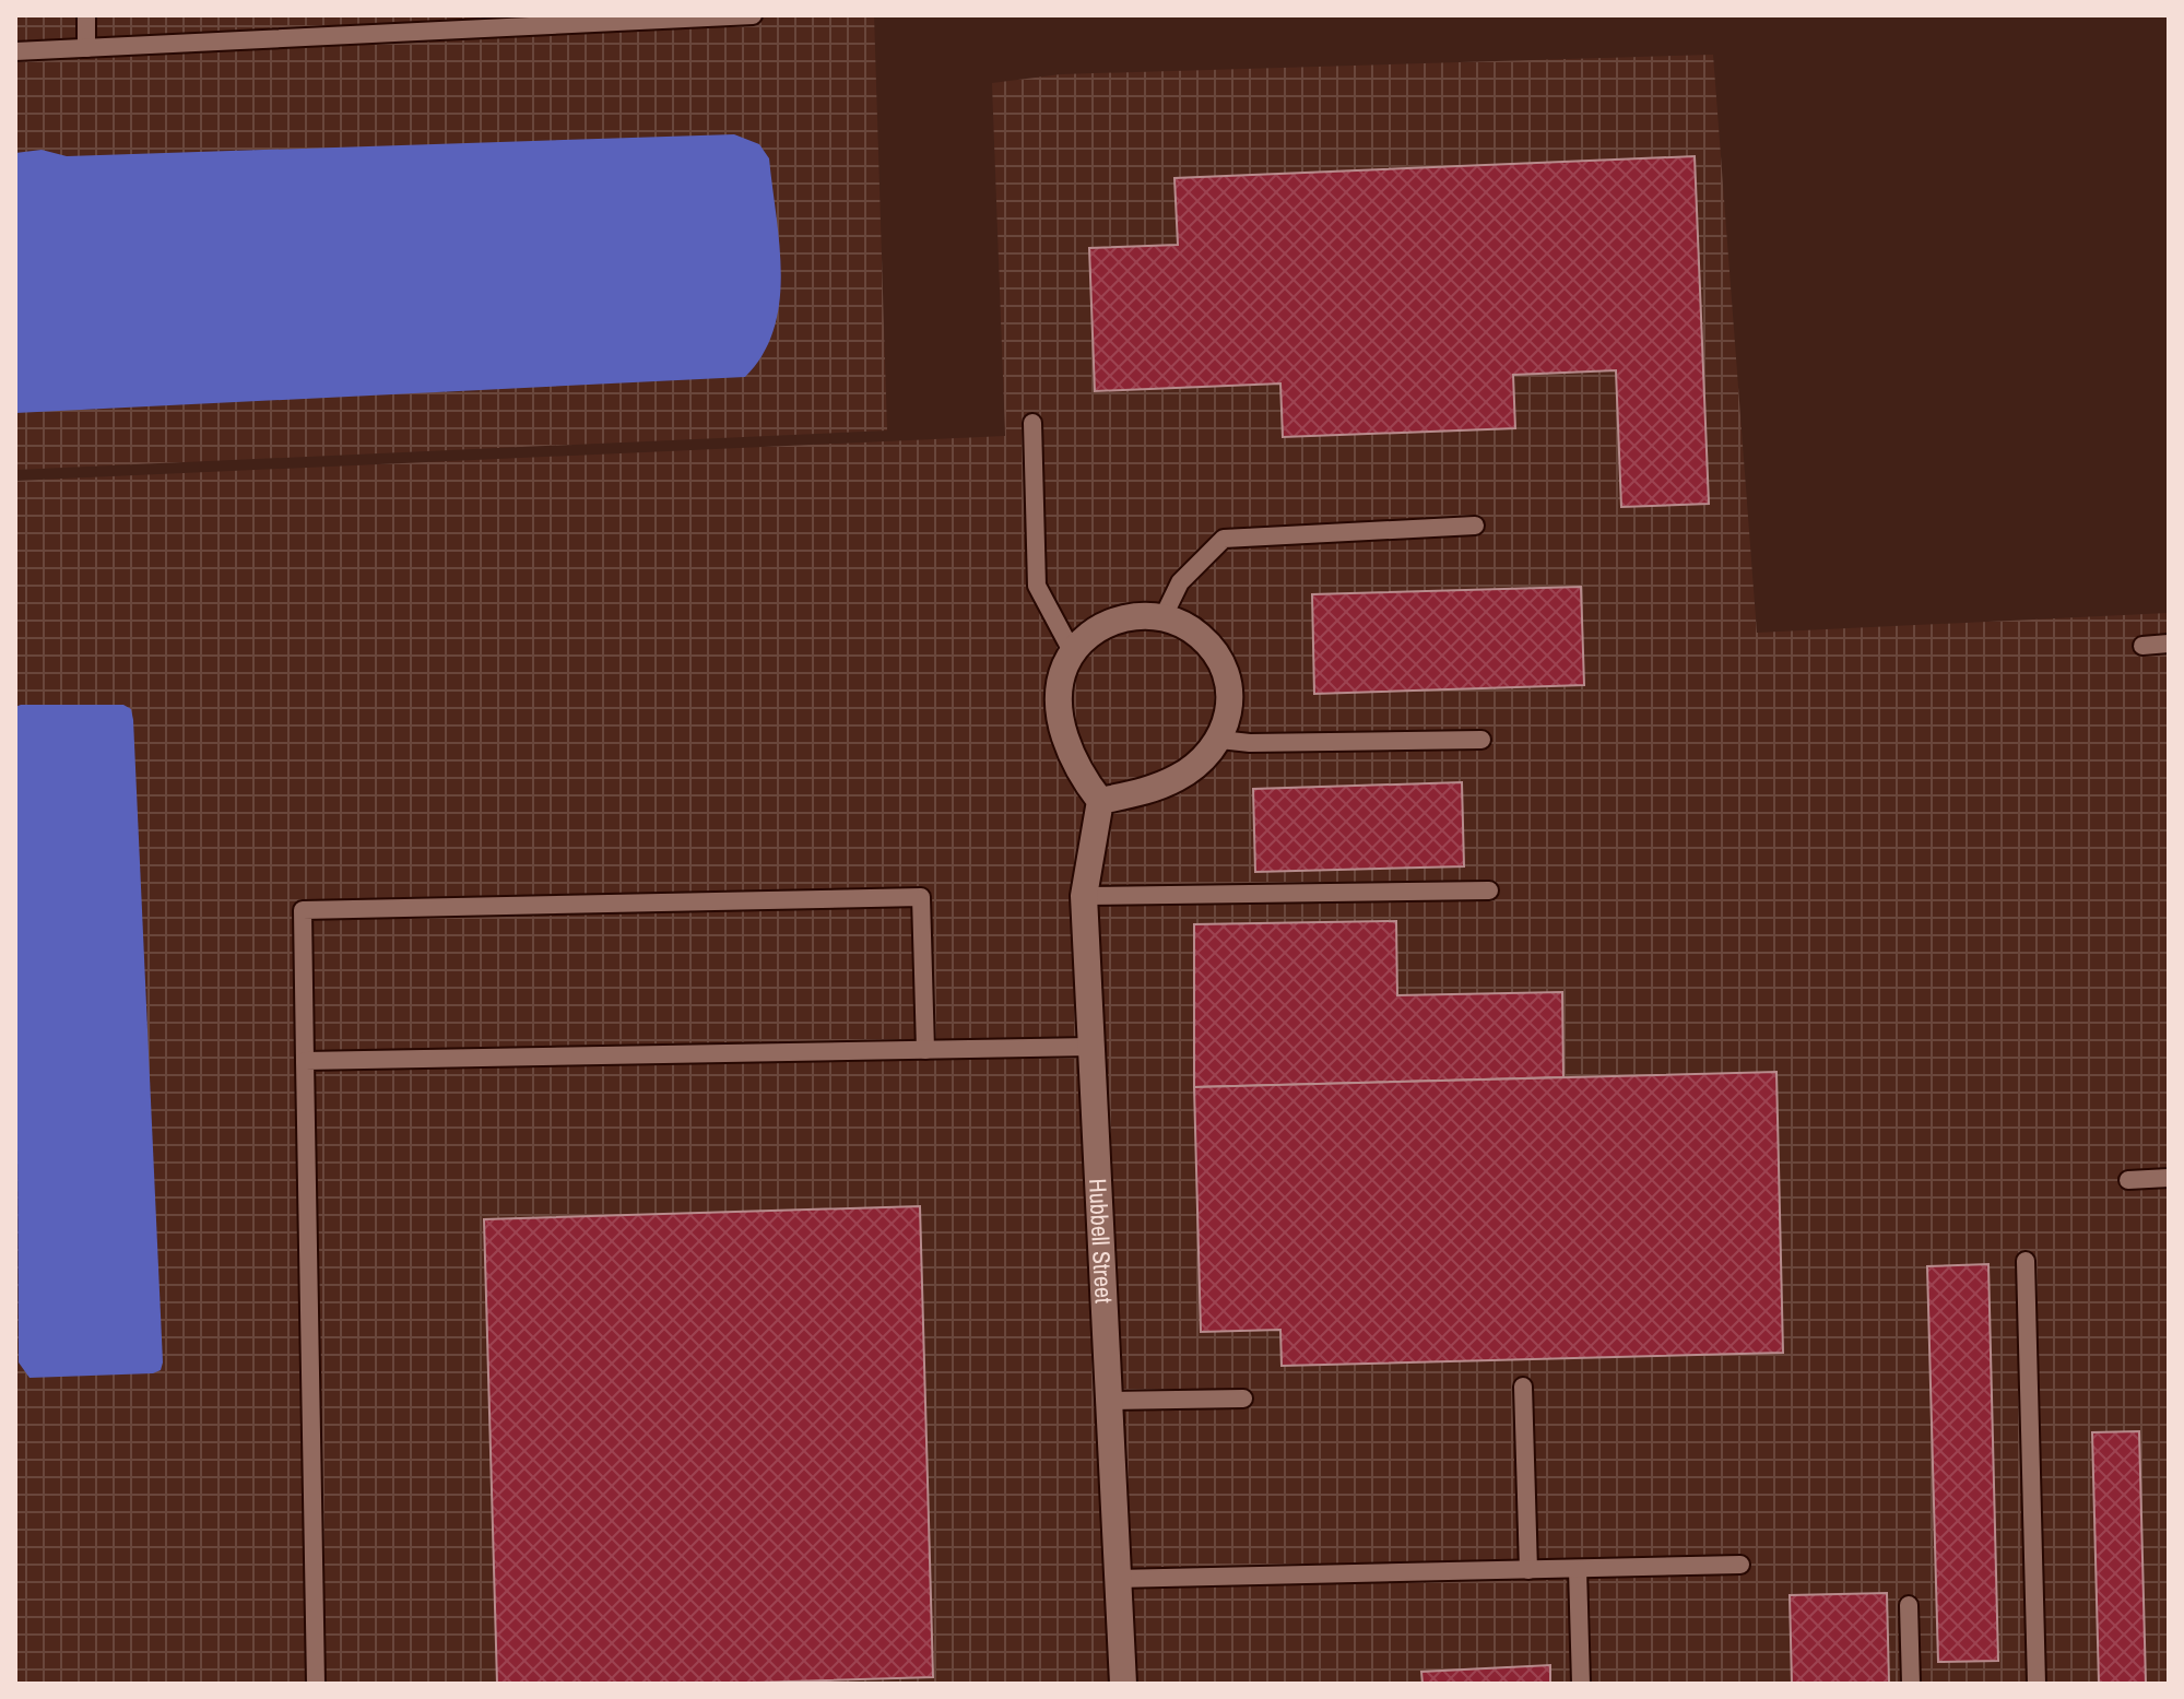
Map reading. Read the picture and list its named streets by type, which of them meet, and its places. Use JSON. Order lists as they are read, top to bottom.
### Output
{
  "streets": {
    "street": ["Hubbell Street"]
  }
}
